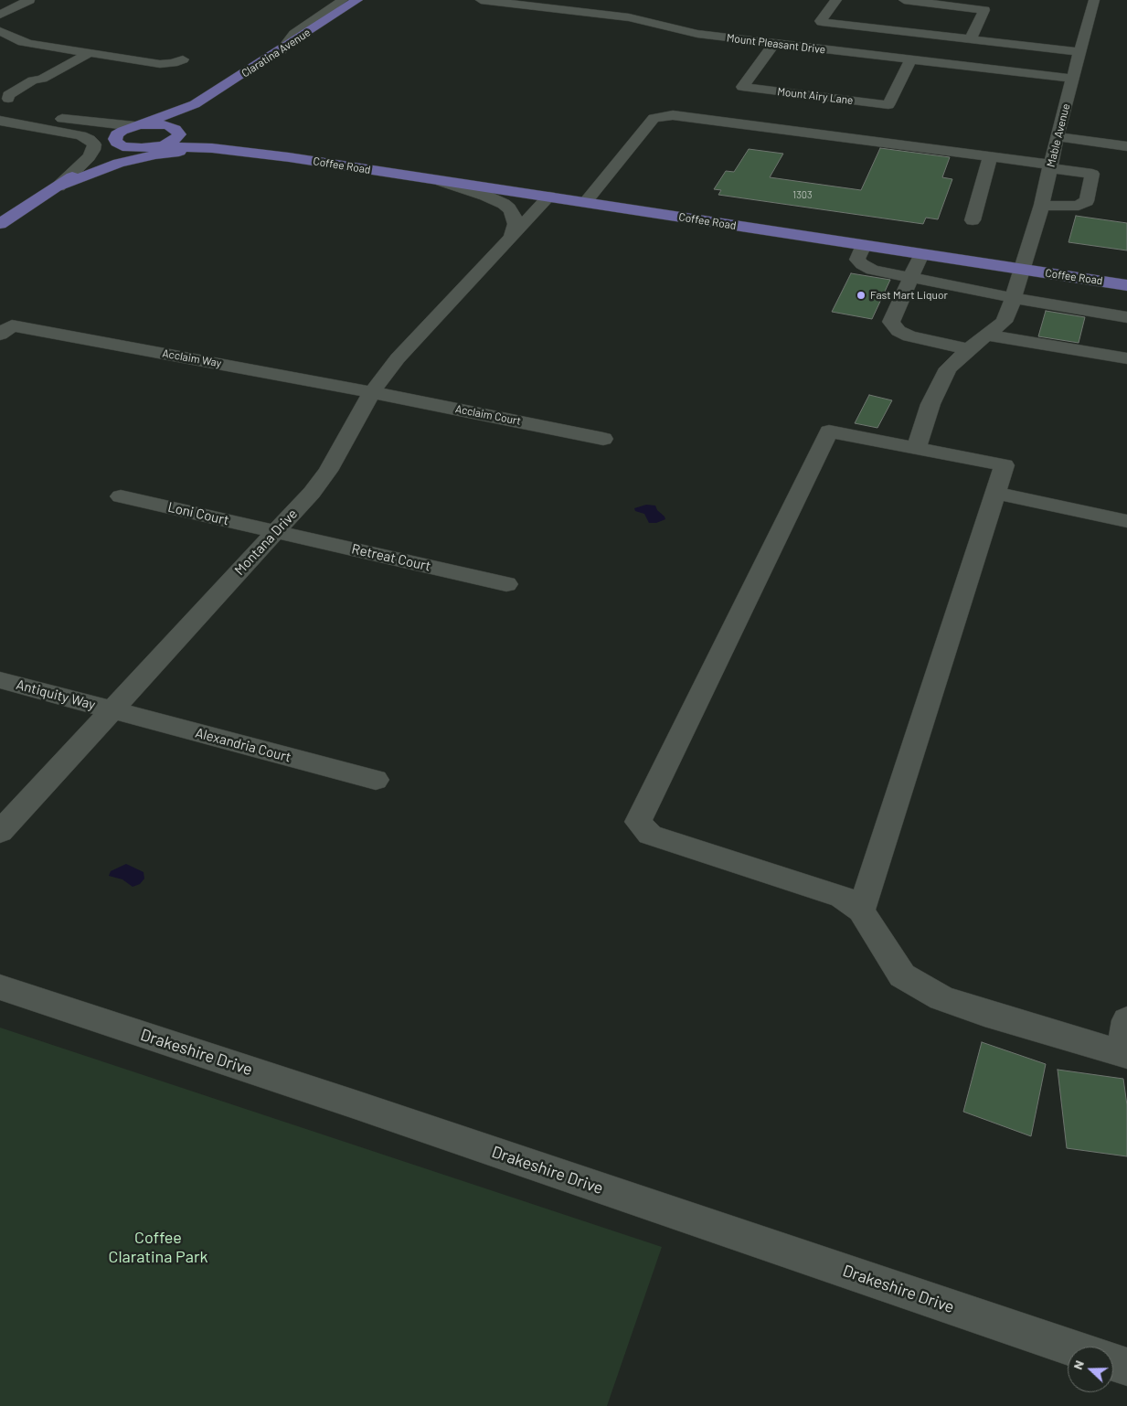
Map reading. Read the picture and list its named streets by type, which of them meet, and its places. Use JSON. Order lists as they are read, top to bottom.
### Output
{
  "streets": {
    "main road": ["Claratina Avenue", "Coffee Road"],
    "street": [
      "Mount Pleasant Drive",
      "Mount Airy Lane",
      "Mable Avenue",
      "Acclaim Way",
      "Acclaim Court",
      "Loni Court",
      "Montana Drive",
      "Retreat Court",
      "Antiquity Way",
      "Alexandria Court",
      "Drakeshire Drive"
    ]
  },
  "crossings": [
    ["Mount Pleasant Drive", "Mount Airy Lane"],
    ["Mount Pleasant Drive", "Mable Avenue"],
    ["Claratina Avenue", "Coffee Road"],
    ["Mable Avenue", "Coffee Road"],
    ["Coffee Road", "Montana Drive"],
    ["Acclaim Way", "Acclaim Court"],
    ["Acclaim Way", "Montana Drive"],
    ["Acclaim Court", "Montana Drive"],
    ["Loni Court", "Montana Drive"],
    ["Loni Court", "Retreat Court"],
    ["Montana Drive", "Retreat Court"],
    ["Montana Drive", "Antiquity Way"],
    ["Montana Drive", "Alexandria Court"],
    ["Antiquity Way", "Alexandria Court"]
  ],
  "parks": ["Coffee Claratina Park"],
  "places": ["Fast Mart Liquor"],
  "house_numbers": ["1303"],
  "north": "left"
}
